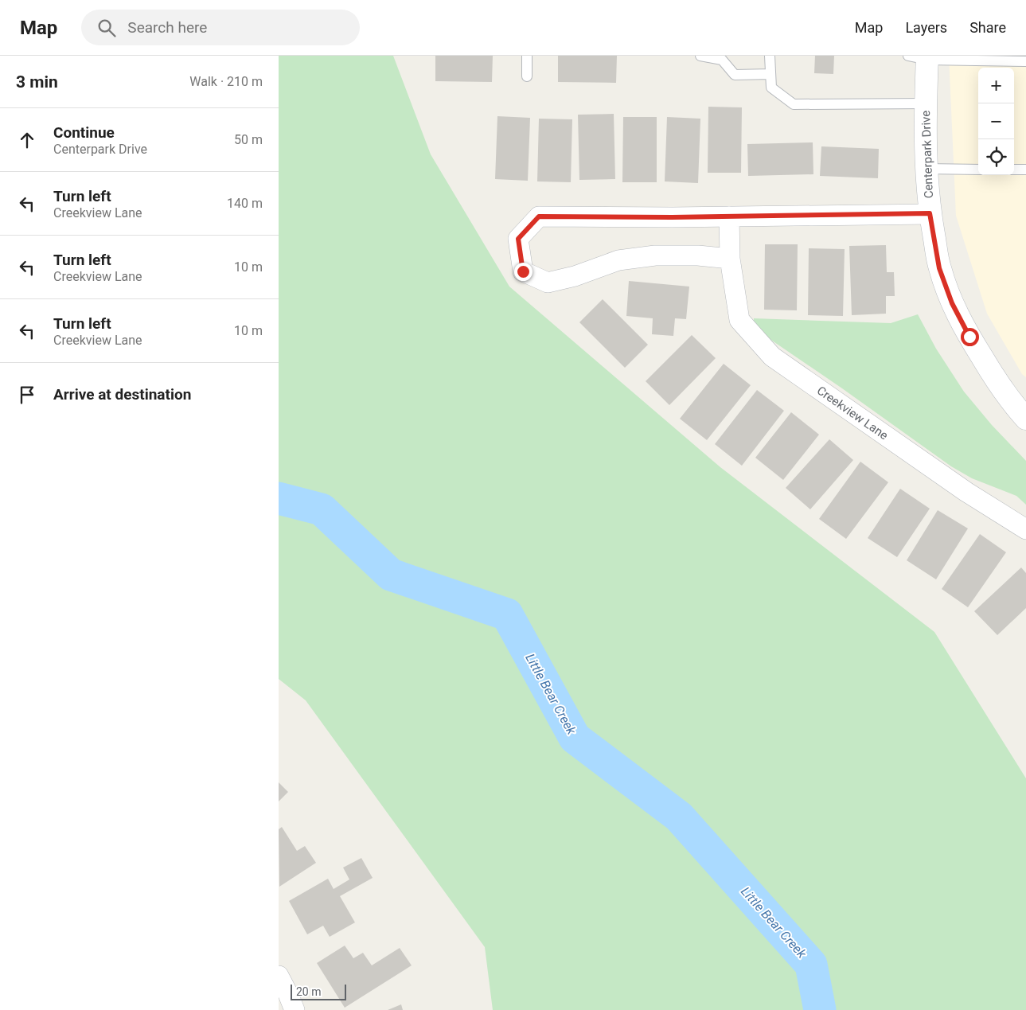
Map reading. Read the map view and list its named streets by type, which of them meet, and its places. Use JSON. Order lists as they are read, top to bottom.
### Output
{
  "streets": {
    "street": ["Centerpark Drive", "Creekview Lane"]
  },
  "water": ["Little Bear Creek"],
  "scale_bar": "20 m",
  "page": {
    "header": "Map",
    "search": "Search here",
    "nav": ["Map", "Layers", "Share"],
    "heading": ["3 min", "Walk · 210 m"],
    "map_buttons": ["+", "−"],
    "list": [
      ["Continue", "Centerpark Drive", "50 m"],
      ["Turn left", "Creekview Lane", "140 m"],
      ["Turn left", "Creekview Lane", "10 m"],
      ["Turn left", "Creekview Lane", "10 m"],
      "Arrive at destination"
    ],
    "scale": "20 m"
  }
}
